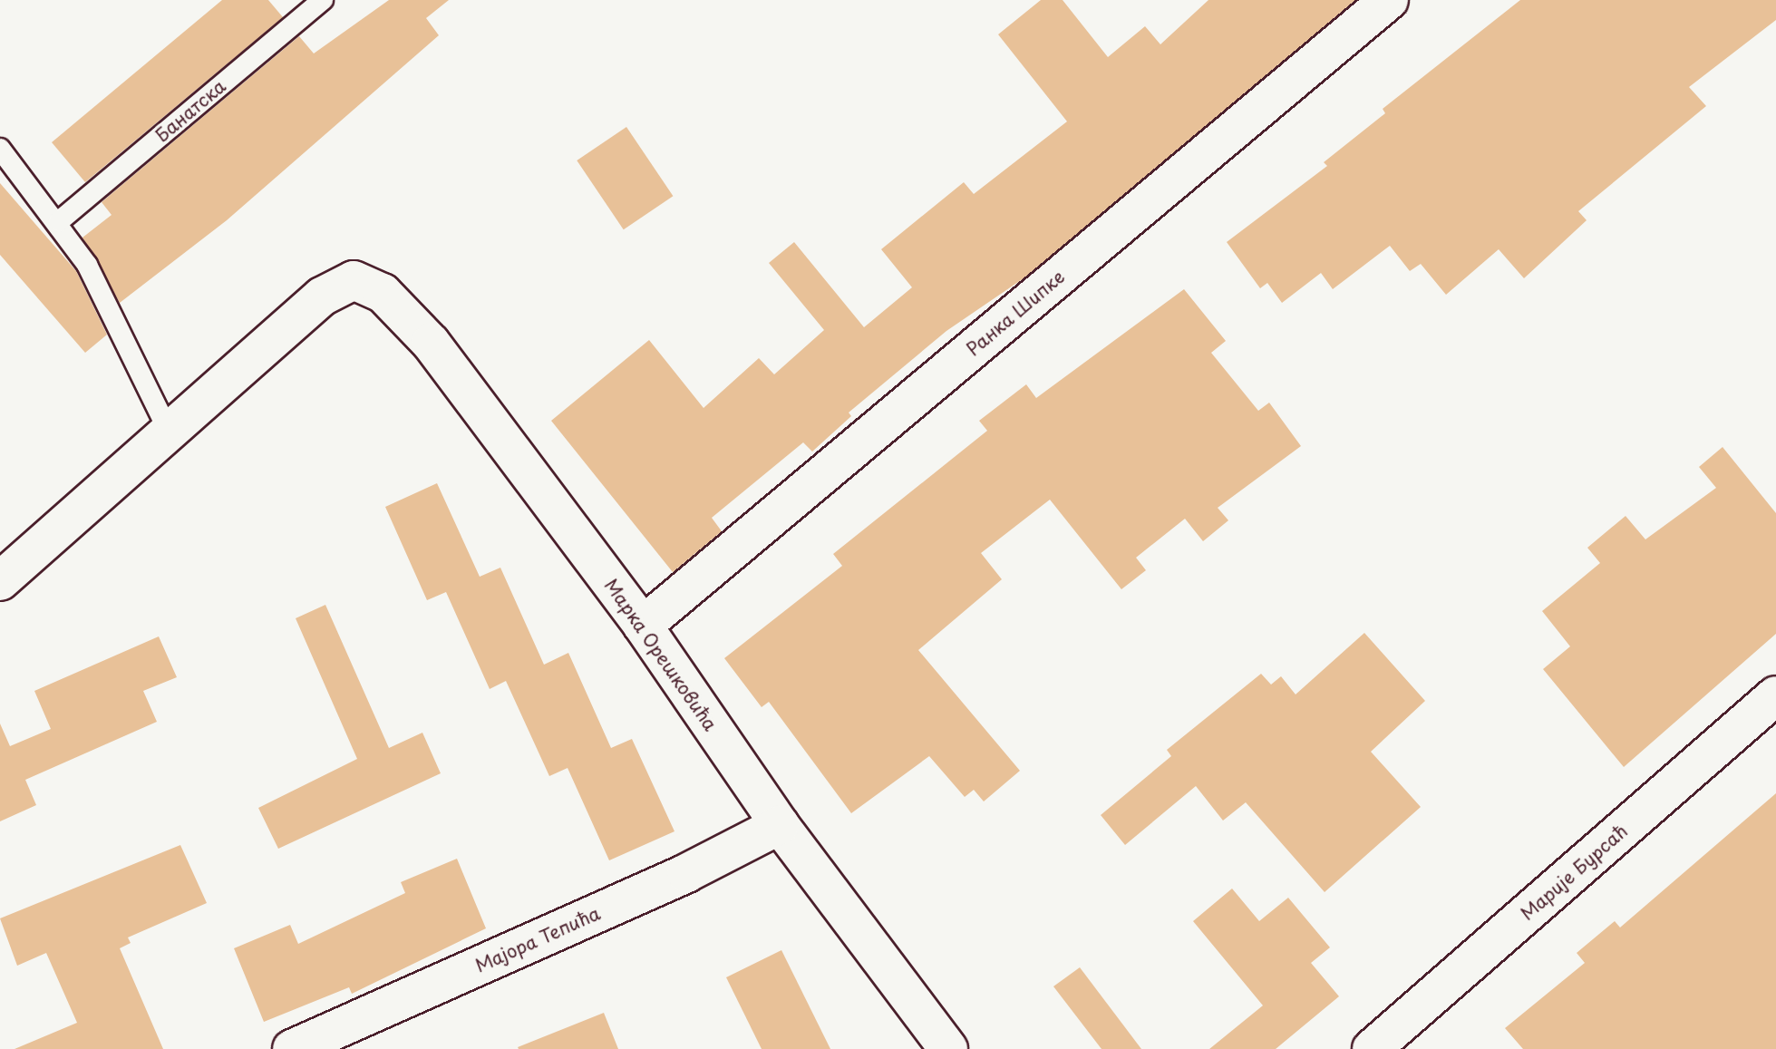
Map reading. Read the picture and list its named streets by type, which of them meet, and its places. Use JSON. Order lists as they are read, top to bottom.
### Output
{
  "streets": {
    "street": [
      "Ранка Шипке",
      "Марка Орешковића",
      "Марије Бурсаћ",
      "Мајора Тепића"
    ],
    "lane": ["Банатска"]
  },
  "crossings": [
    ["Ранка Шипке", "Марка Орешковића"],
    ["Марка Орешковића", "Мајора Тепића"]
  ]
}
